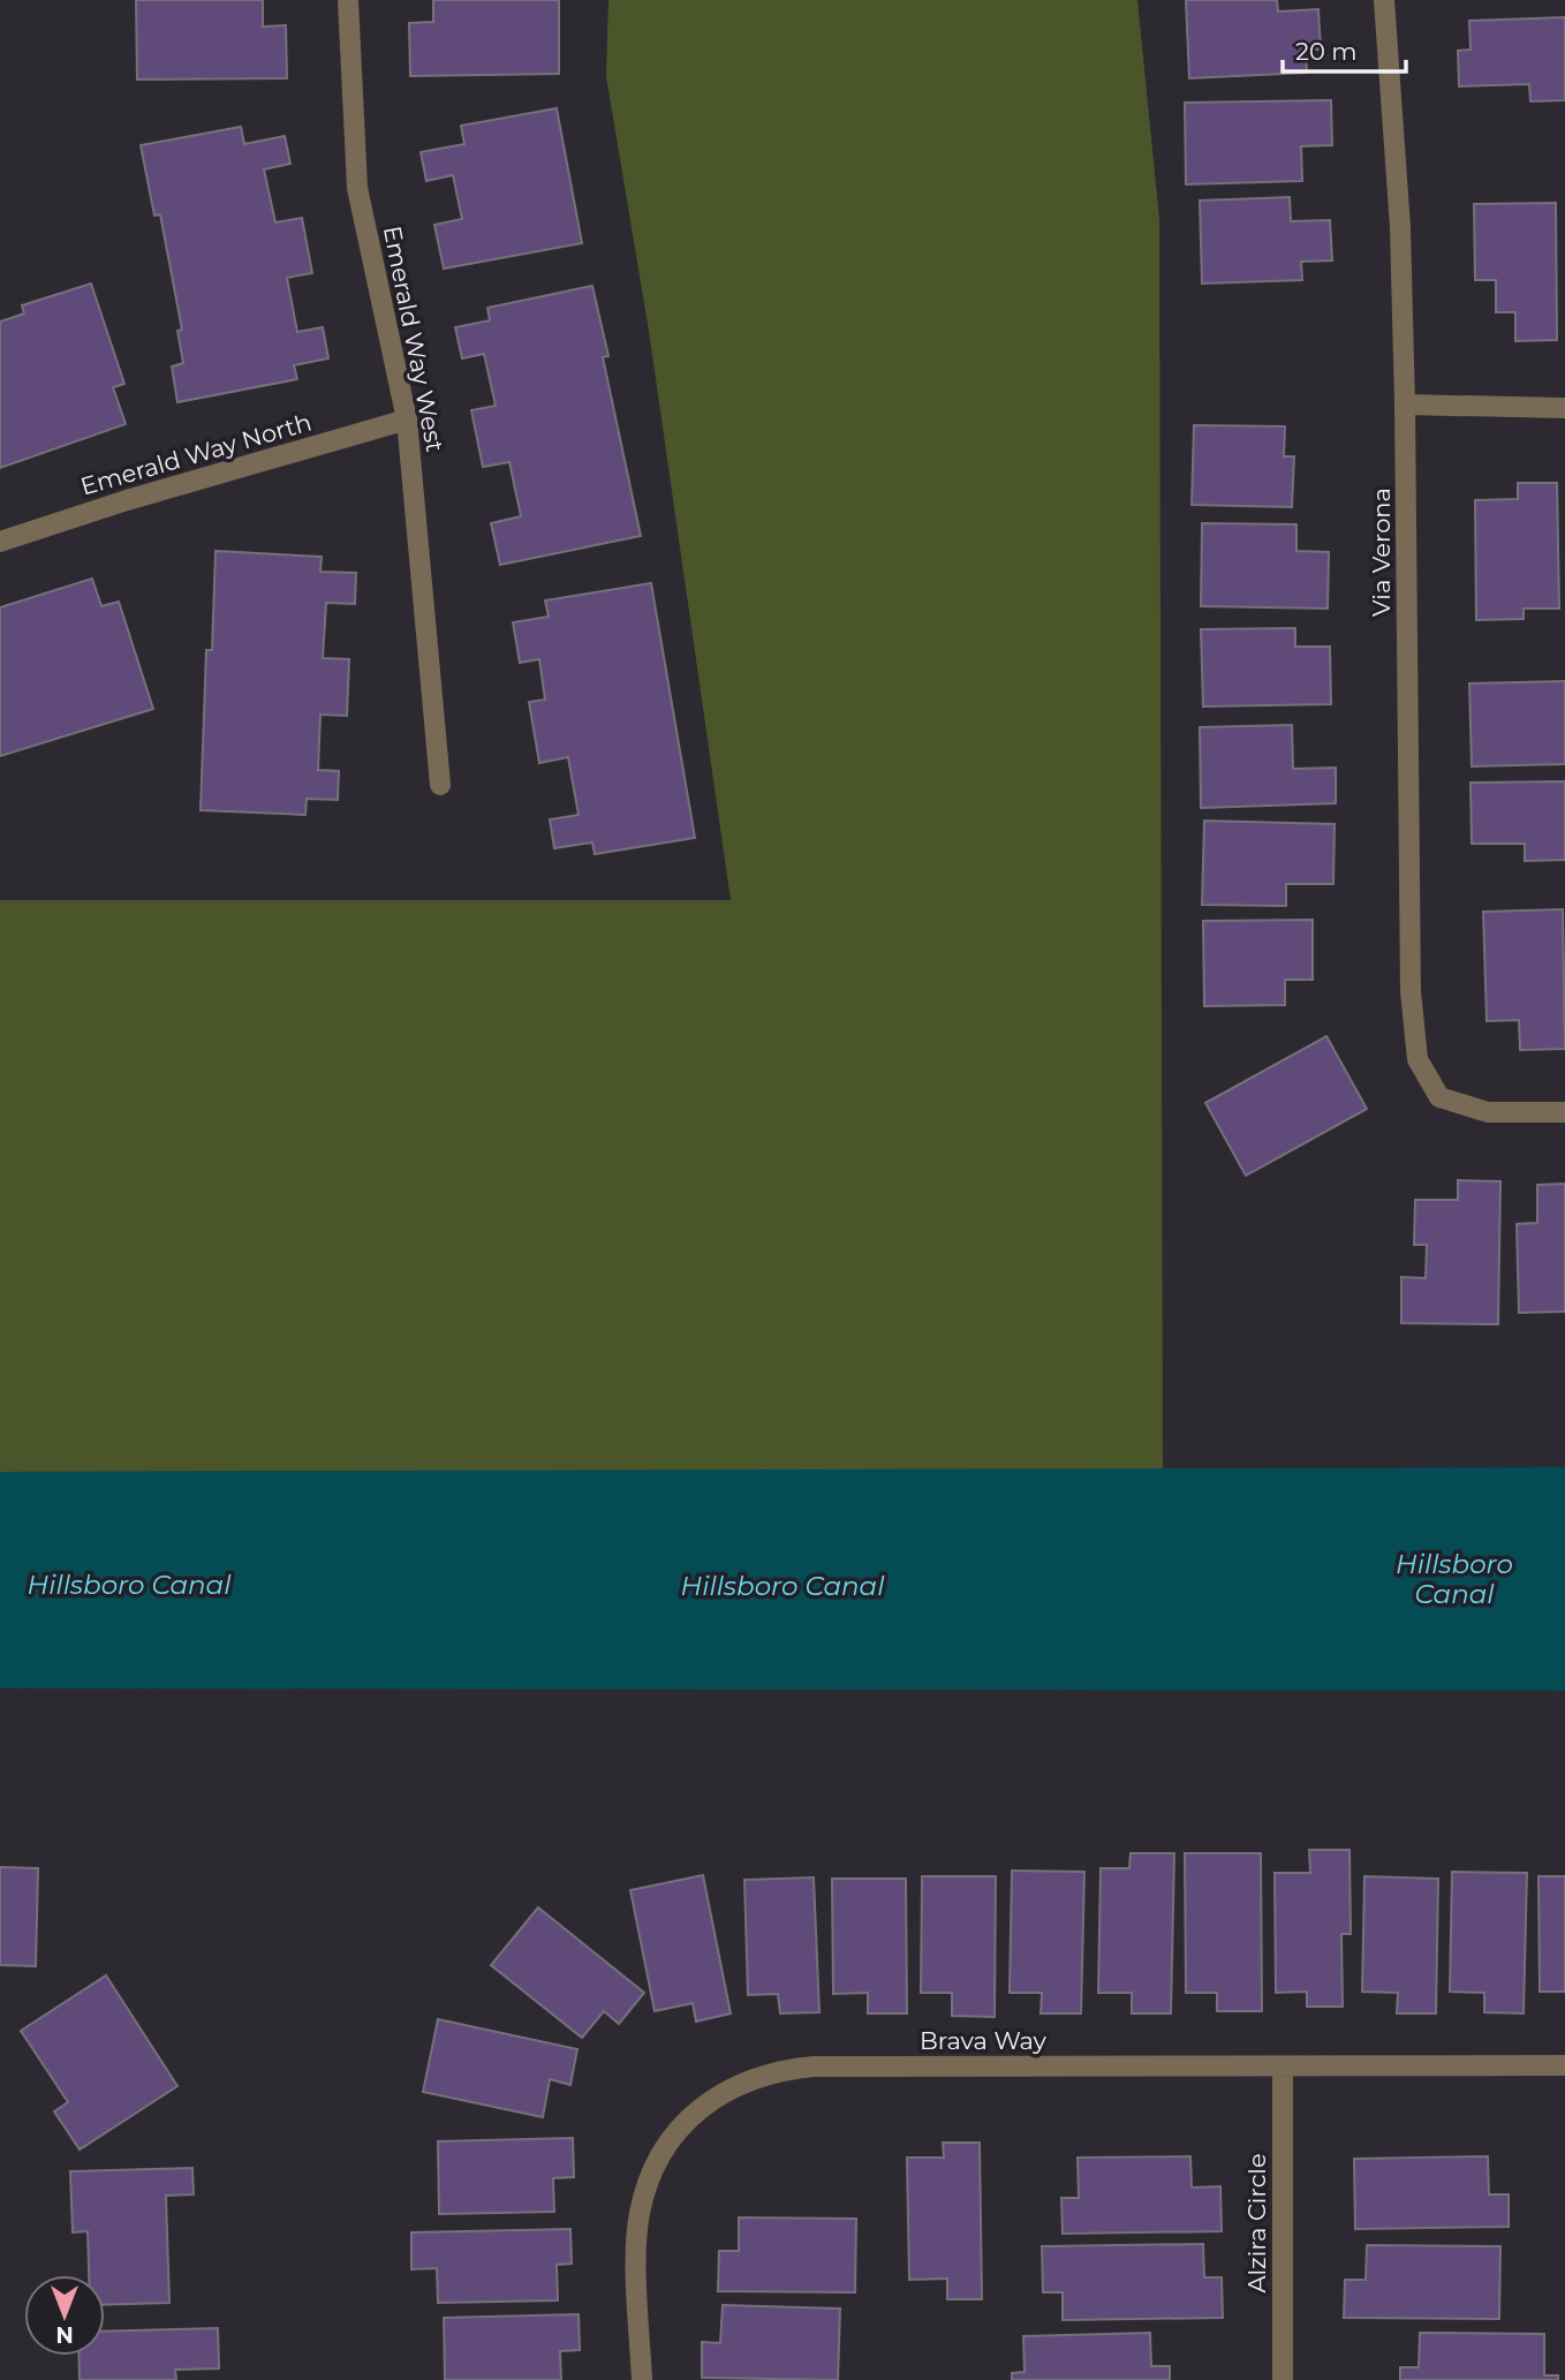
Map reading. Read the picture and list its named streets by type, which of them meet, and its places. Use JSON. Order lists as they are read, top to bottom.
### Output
{
  "streets": {
    "street": [
      "Emerald Way West",
      "Emerald Way North",
      "Via Verona",
      "Brava Way",
      "Alzira Circle"
    ]
  },
  "crossings": [
    ["Emerald Way West", "Emerald Way North"],
    ["Brava Way", "Alzira Circle"]
  ],
  "water": ["Hillsboro Canal"],
  "scale_bar": "20 m",
  "north": "bottom"
}
